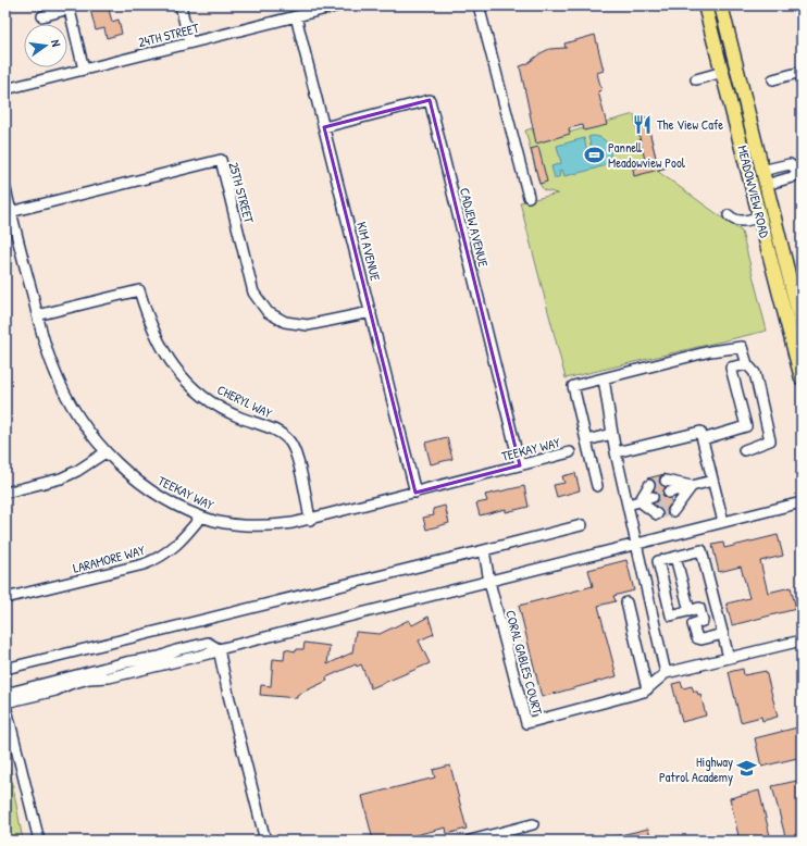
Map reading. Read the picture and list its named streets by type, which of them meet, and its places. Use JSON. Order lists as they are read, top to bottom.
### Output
{
  "streets": {
    "main road": ["MEADOWVIEW ROAD"],
    "street": [
      "24TH STREET",
      "25TH STREET",
      "CADJEW AVENUE",
      "KIM AVENUE",
      "CHERYL WAY",
      "TEEKAY WAY",
      "LARAMORE WAY",
      "CORAL GABLES COURT"
    ]
  },
  "crossings": [
    ["24TH STREET", "KIM AVENUE"],
    ["25TH STREET", "KIM AVENUE"],
    ["25TH STREET", "TEEKAY WAY"],
    ["CADJEW AVENUE", "KIM AVENUE"],
    ["CADJEW AVENUE", "TEEKAY WAY"],
    ["KIM AVENUE", "TEEKAY WAY"],
    ["CHERYL WAY", "TEEKAY WAY"],
    ["TEEKAY WAY", "LARAMORE WAY"]
  ],
  "places": {
    "restaurant": ["The View Cafe"],
    "sports": ["Pannell Meadowview Pool"],
    "school or university": ["Highway Patrol Academy"]
  },
  "north": "right"
}
